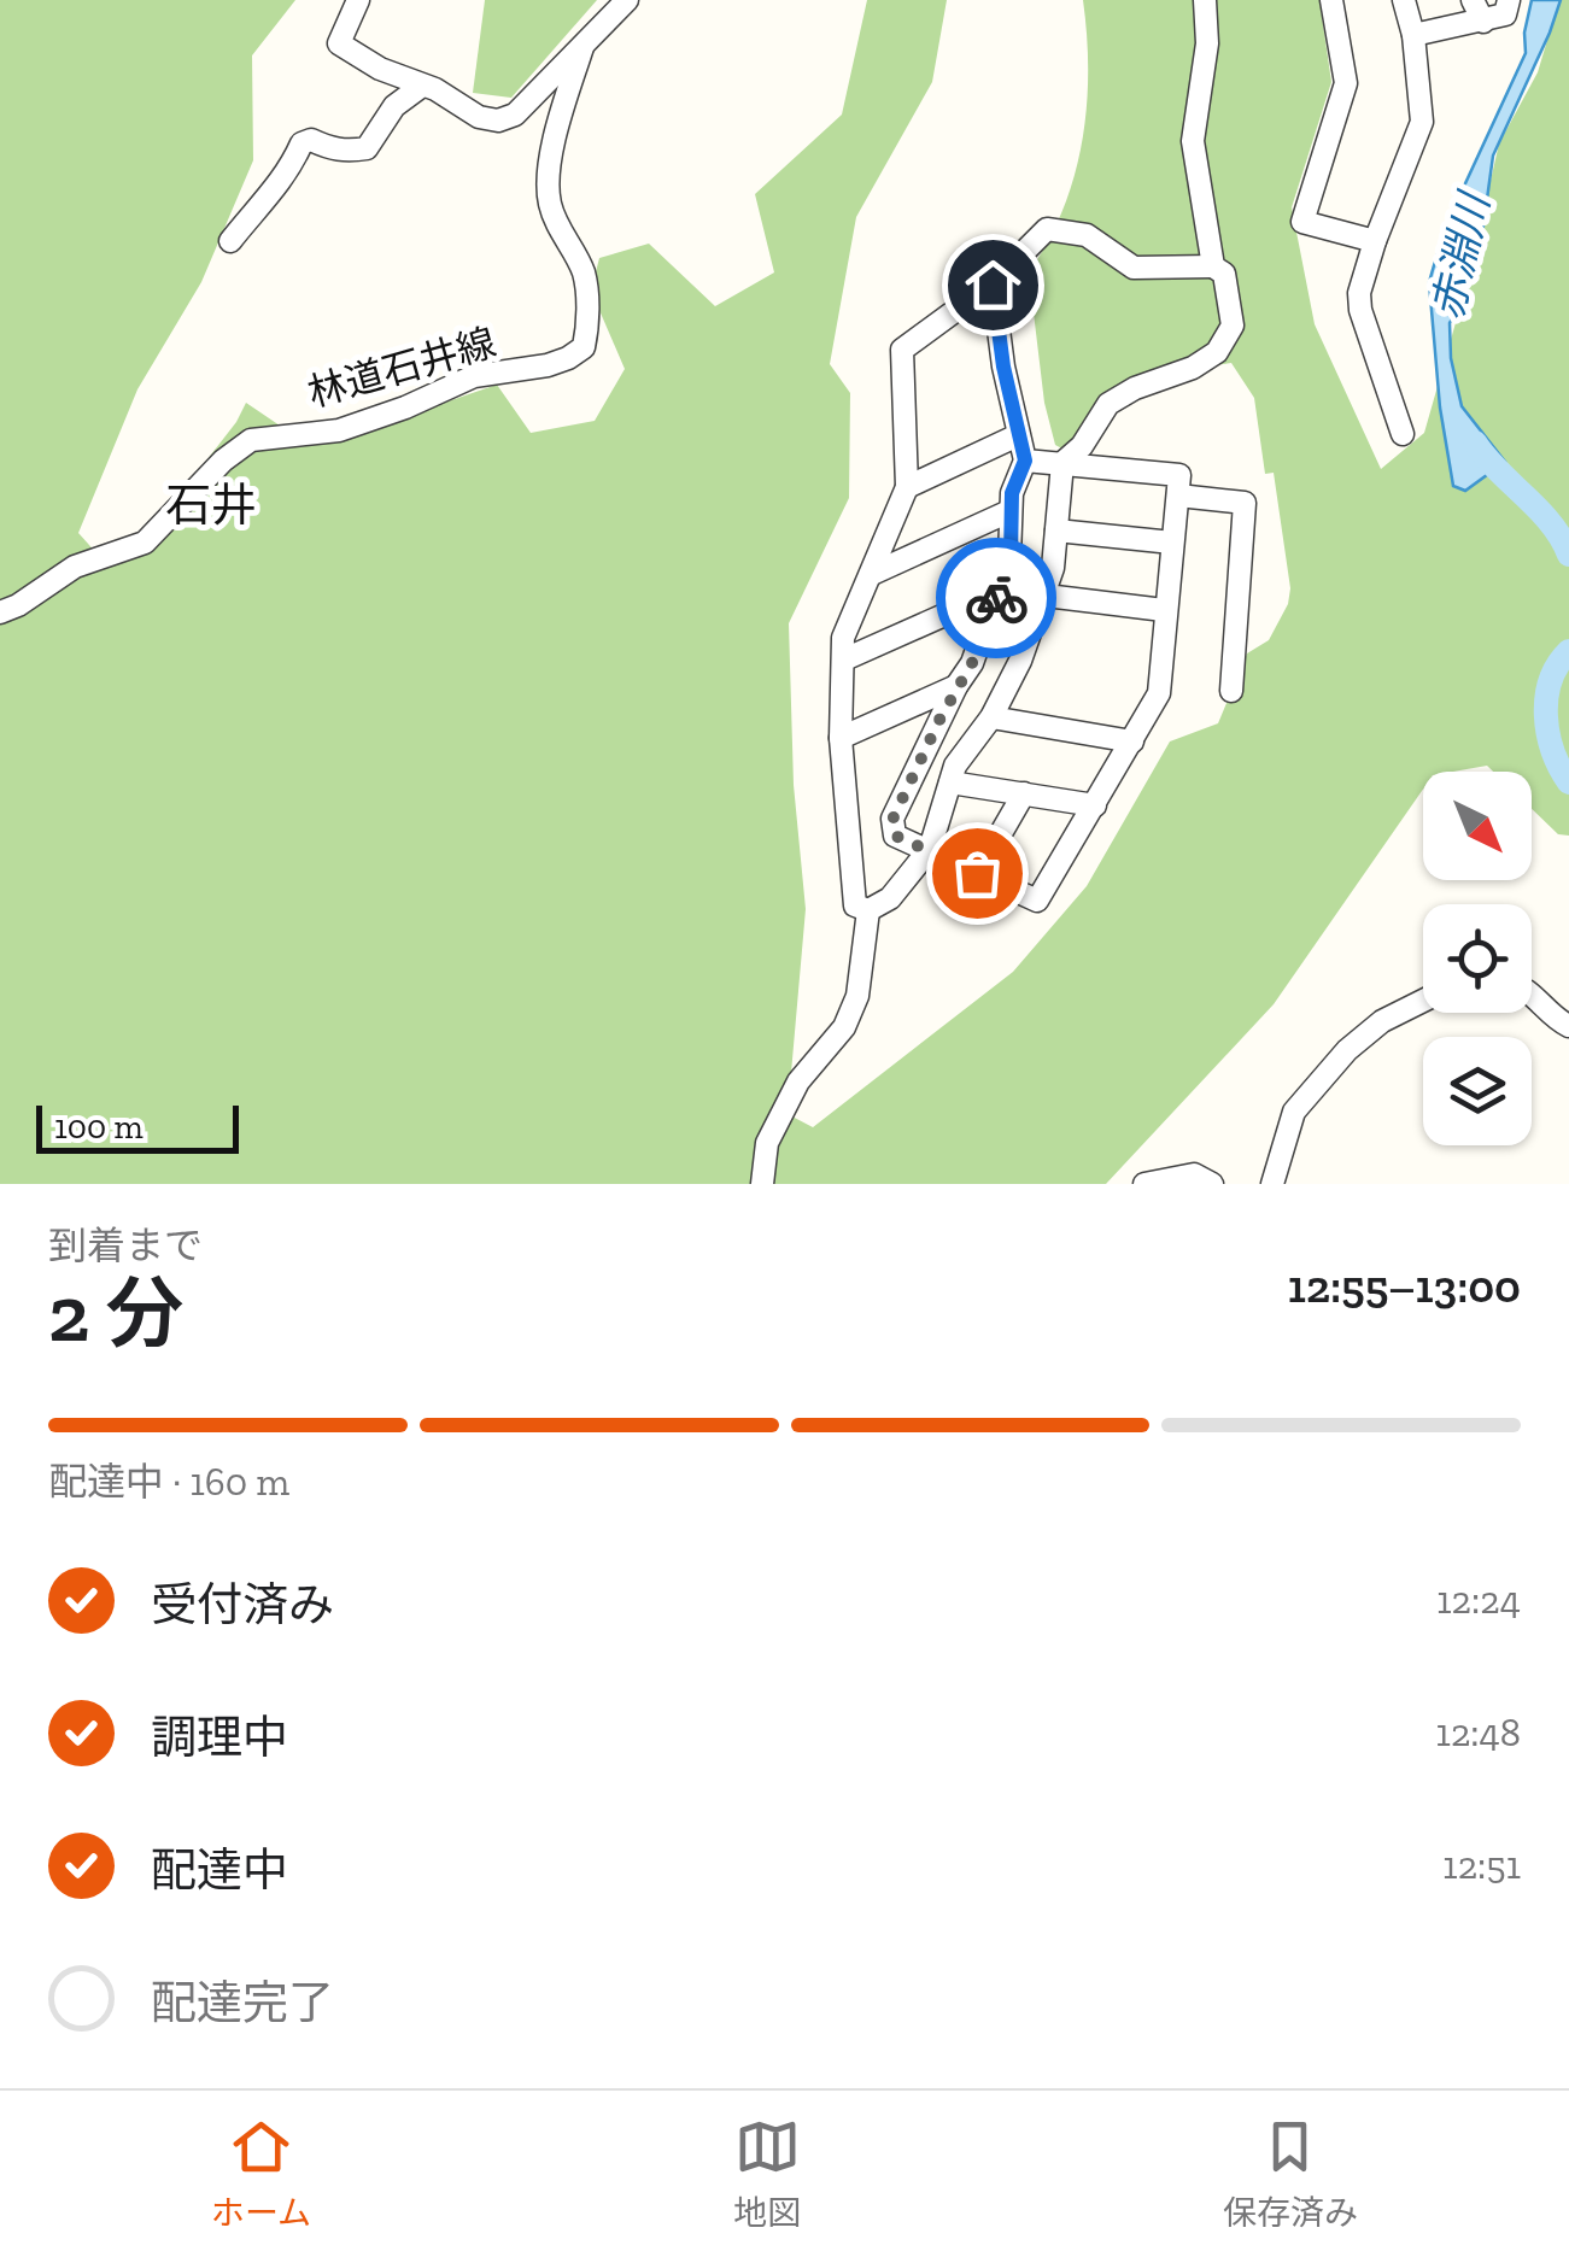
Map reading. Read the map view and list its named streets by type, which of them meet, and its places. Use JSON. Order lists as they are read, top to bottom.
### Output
{
  "streets": {
    "street": ["林道石井線"]
  },
  "districts": ["石井"],
  "water": ["赤淵川"],
  "scale_bar": "100 m",
  "north": "bottom right",
  "page": {
    "scale": "100 m",
    "heading": ["2 分", "到着まで", "12:55–13:00"],
    "bar": "配達中 · 160 m",
    "list": [
      ["受付済み", "12:24"],
      ["調理中", "12:48"],
      ["配達中", "12:51"],
      "配達完了"
    ],
    "tabs": ["ホーム", "地図", "保存済み"]
  }
}
